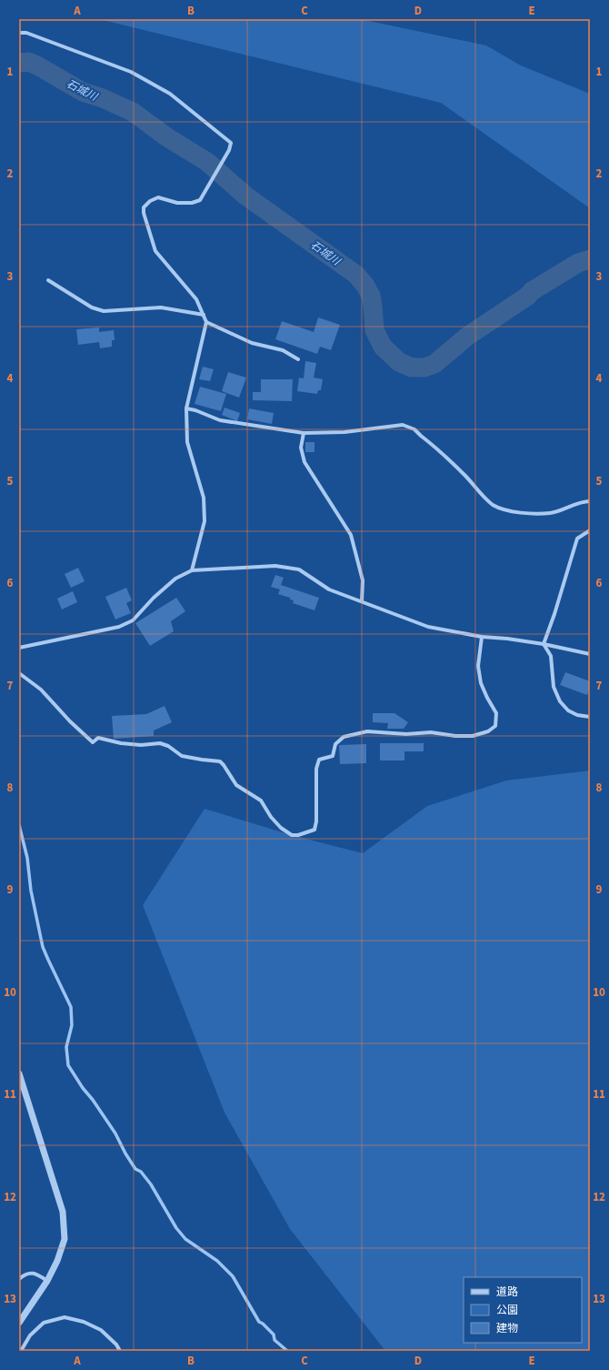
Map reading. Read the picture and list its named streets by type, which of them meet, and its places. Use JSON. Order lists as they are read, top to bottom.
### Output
{
  "water": ["石城川"],
  "legend": ["道路", "公園", "建物"],
  "grid": {
    "columns": [
      "A",
      "B",
      "C",
      "D",
      "E"
    ],
    "rows": [
      "1",
      "2",
      "3",
      "4",
      "5",
      "6",
      "7",
      "8",
      "9",
      "10",
      "11",
      "12",
      "13"
    ]
  }
}
